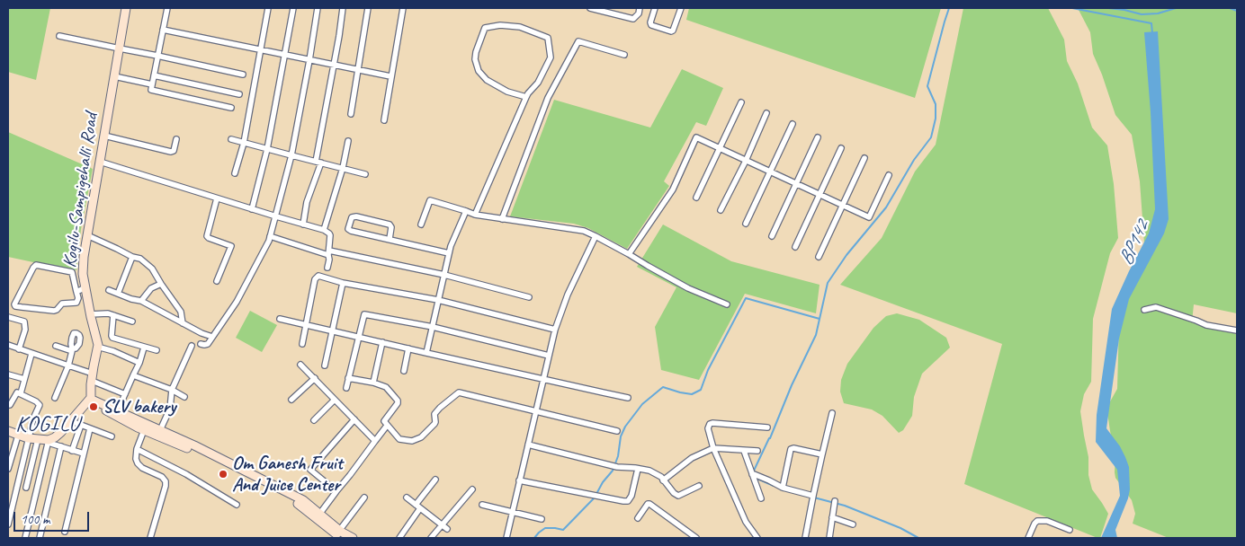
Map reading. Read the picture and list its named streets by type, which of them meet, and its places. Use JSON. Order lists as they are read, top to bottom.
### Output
{
  "streets": {
    "main road": ["Kogilu-Sampigehalli Road"]
  },
  "districts": ["KOGILU"],
  "water": ["BP142"],
  "places": ["SLV bakery", "Om Ganesh Fruit And Juice Center"],
  "scale_bar": "100 m"
}
